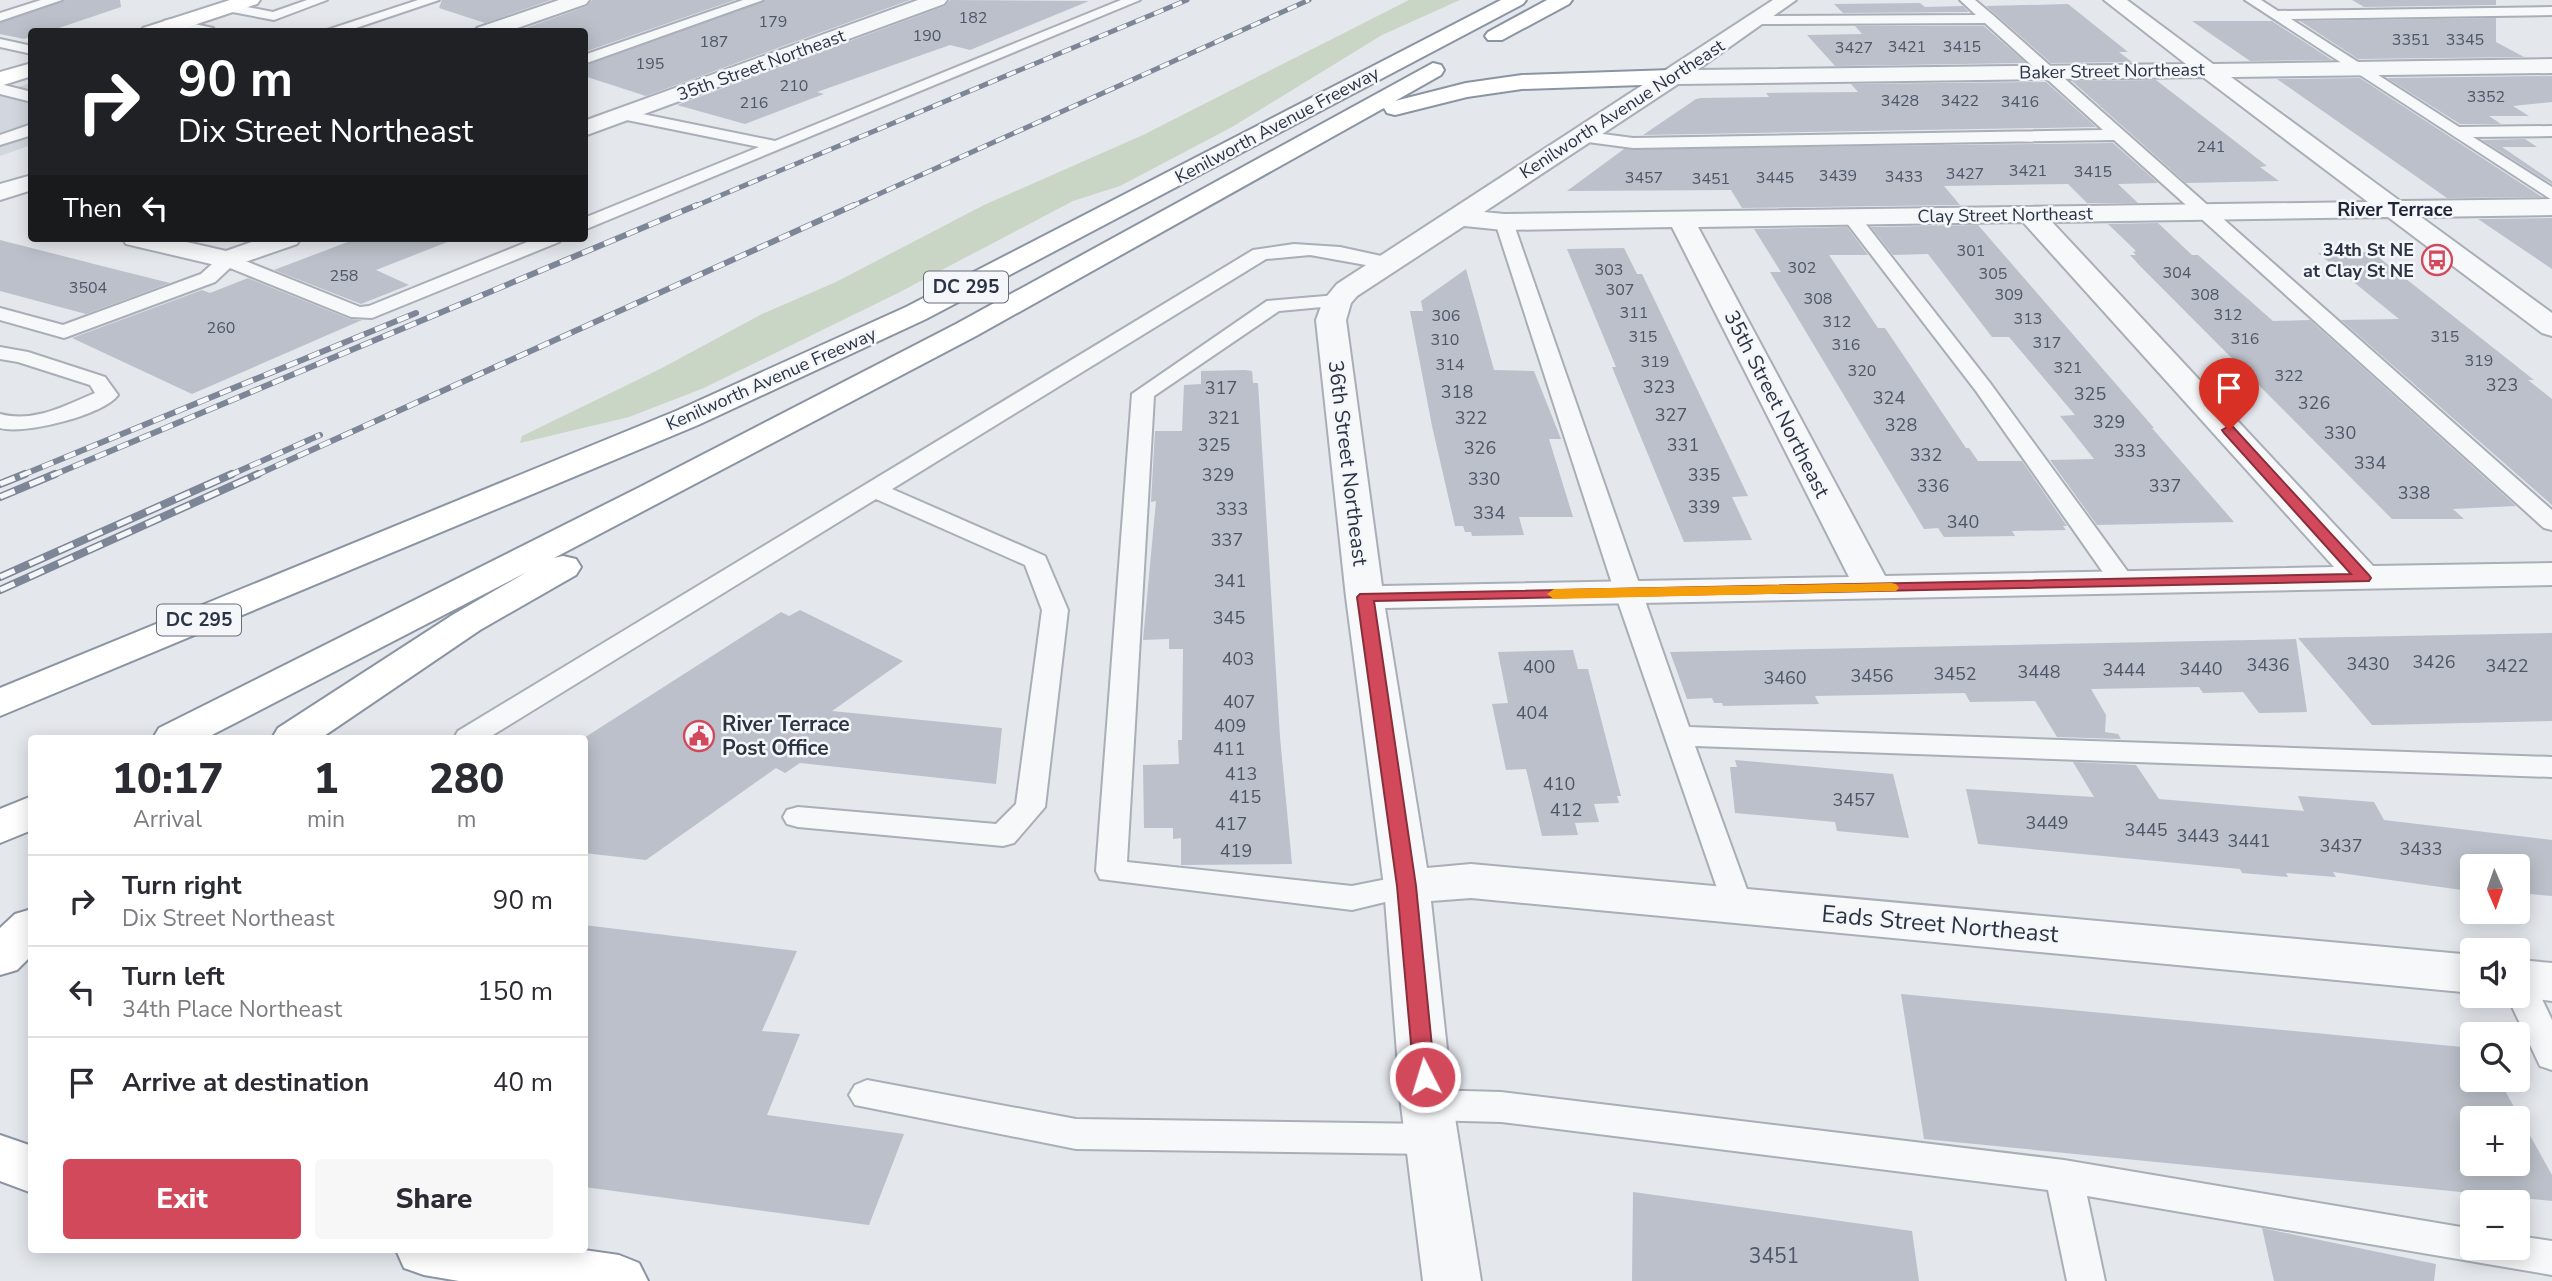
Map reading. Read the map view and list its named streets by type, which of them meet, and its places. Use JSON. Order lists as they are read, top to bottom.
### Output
{
  "streets": {
    "main road": ["Kenilworth Avenue Freeway", "DC 295"],
    "street": [
      "35th Street Northeast",
      "Baker Street Northeast",
      "Kenilworth Avenue Northeast",
      "Clay Street Northeast",
      "36th Street Northeast",
      "Eads Street Northeast"
    ]
  },
  "crossings": [
    ["35th Street Northeast", "Clay Street Northeast"],
    ["Baker Street Northeast", "Kenilworth Avenue Northeast"],
    ["Kenilworth Avenue Northeast", "Clay Street Northeast"],
    ["36th Street Northeast", "Eads Street Northeast"]
  ],
  "districts": ["River Terrace"],
  "places": {
    "bus stop": ["34th St NE at Clay St NE"],
    "public building": ["River Terrace Post Office"]
  },
  "house_numbers": [
    "182",
    "179",
    "190",
    "3351",
    "3345",
    "187",
    "3421",
    "3415",
    "3427",
    "195",
    "210",
    "3352",
    "3428",
    "3422",
    "3416",
    "216",
    "241",
    "3421",
    "3415",
    "3427",
    "3439",
    "3433",
    "3457",
    "3445",
    "3451",
    "301",
    "302",
    "303",
    "304",
    "305",
    "258",
    "3504",
    "307",
    "309",
    "308",
    "308",
    "311",
    "312",
    "306",
    "313",
    "312",
    "260",
    "315",
    "315",
    "316",
    "310",
    "317",
    "316",
    "319",
    "319",
    "314",
    "321",
    "320",
    "322",
    "323",
    "323",
    "317",
    "318",
    "325",
    "324",
    "326",
    "327",
    "321",
    "322",
    "329",
    "328",
    "330",
    "325",
    "331",
    "326",
    "333",
    "332",
    "334",
    "329",
    "335",
    "330",
    "336",
    "337",
    "338",
    "339",
    "333",
    "334",
    "340",
    "337",
    "341",
    "345",
    "403",
    "3426",
    "3430",
    "3436",
    "3422",
    "400",
    "3440",
    "3444",
    "3448",
    "3452",
    "3456",
    "3460",
    "407",
    "404",
    "409",
    "411",
    "413",
    "410",
    "415",
    "3457",
    "412",
    "3449",
    "417",
    "3445",
    "3443",
    "3441",
    "3437",
    "3433",
    "419",
    "3451"
  ],
  "north": "bottom",
  "page": {
    "turn": ["90 m", "Dix Street Northeast"],
    "then": "Then",
    "eta": [
      "10:17",
      "Arrival",
      "1",
      "min",
      "280",
      "m"
    ],
    "map_buttons": ["+", "−"],
    "list": [
      {
        "name": "Turn right",
        "note": "Dix Street Northeast",
        "value": "90 m"
      },
      {
        "name": "Turn left",
        "note": "34th Place Northeast",
        "value": "150 m"
      },
      {
        "name": "Arrive at destination",
        "value": "40 m"
      }
    ],
    "buttons": ["Exit", "Share"]
  }
}
